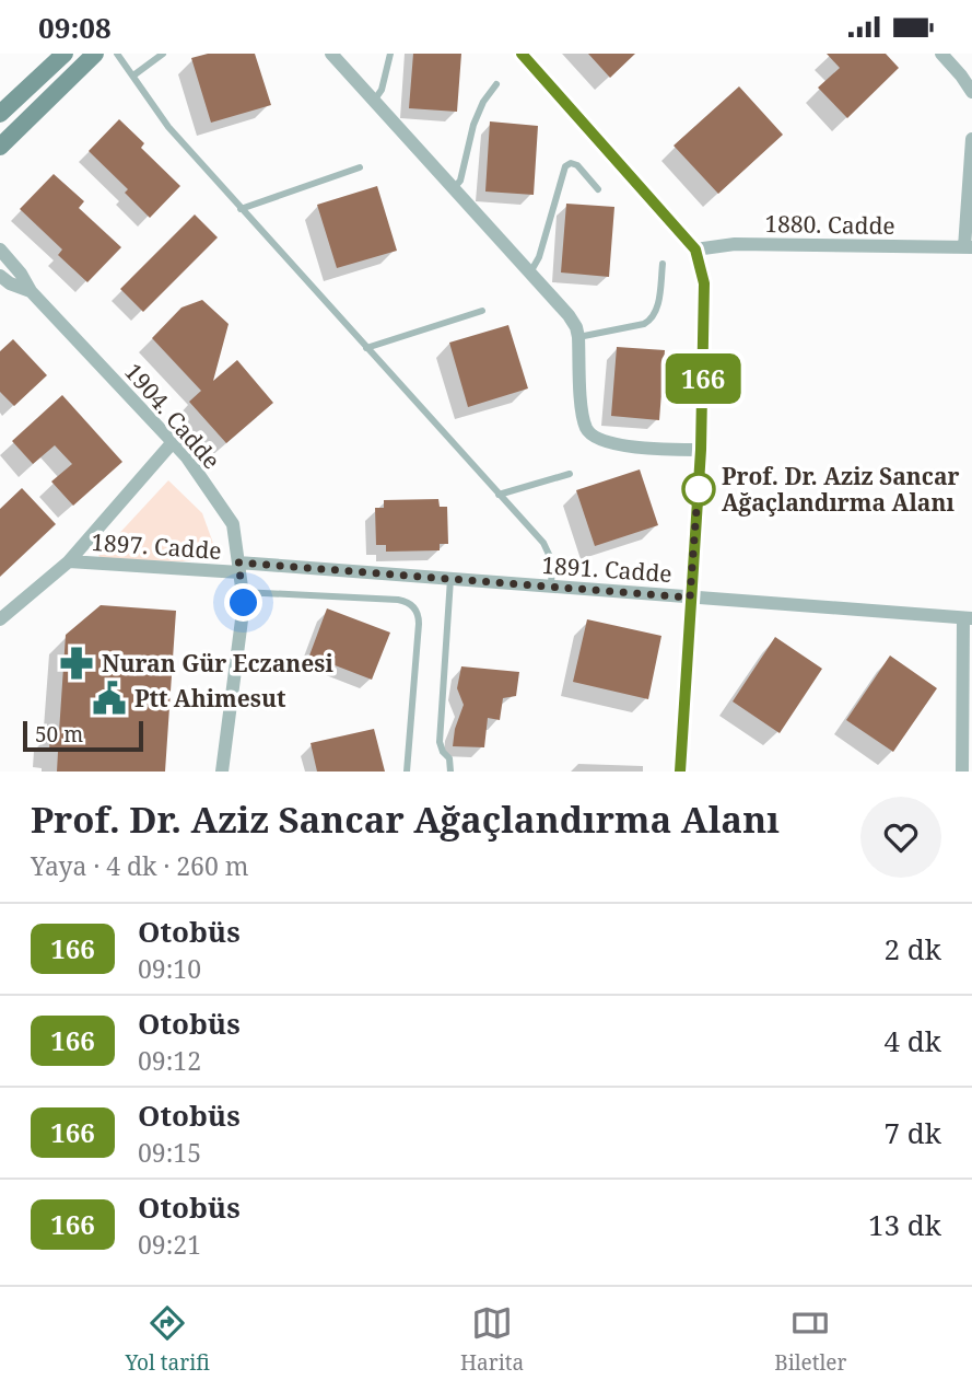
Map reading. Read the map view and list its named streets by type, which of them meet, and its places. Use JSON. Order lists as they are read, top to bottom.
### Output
{
  "streets": {
    "street": [
      "1880. Cadde",
      "1904. Cadde",
      "1897. Cadde",
      "1891. Cadde"
    ]
  },
  "crossings": [
    ["1904. Cadde", "1897. Cadde"],
    ["1904. Cadde", "1891. Cadde"],
    ["1897. Cadde", "1891. Cadde"]
  ],
  "places": {
    "other": ["Prof. Dr. Aziz Sancar Ağaçlandırma Alanı"],
    "pharmacy": ["Nuran Gür Eczanesi"],
    "public building": ["Ptt Ahimesut"]
  },
  "lines": ["bus line 166"],
  "scale_bar": "50 m",
  "page": {
    "status": "09:08",
    "on_map": "166",
    "scale": "50 m",
    "heading": ["Prof. Dr. Aziz Sancar Ağaçlandırma Alanı", "Yaya · 4 dk · 260 m"],
    "list": [
      {
        "mark": "166",
        "name": "Otobüs",
        "note": "09:10",
        "value": "2 dk"
      },
      {
        "mark": "166",
        "name": "Otobüs",
        "note": "09:12",
        "value": "4 dk"
      },
      {
        "mark": "166",
        "name": "Otobüs",
        "note": "09:15",
        "value": "7 dk"
      },
      {
        "mark": "166",
        "name": "Otobüs",
        "note": "09:21",
        "value": "13 dk"
      }
    ],
    "tabs": ["Yol tarifi", "Harita", "Biletler"]
  }
}
